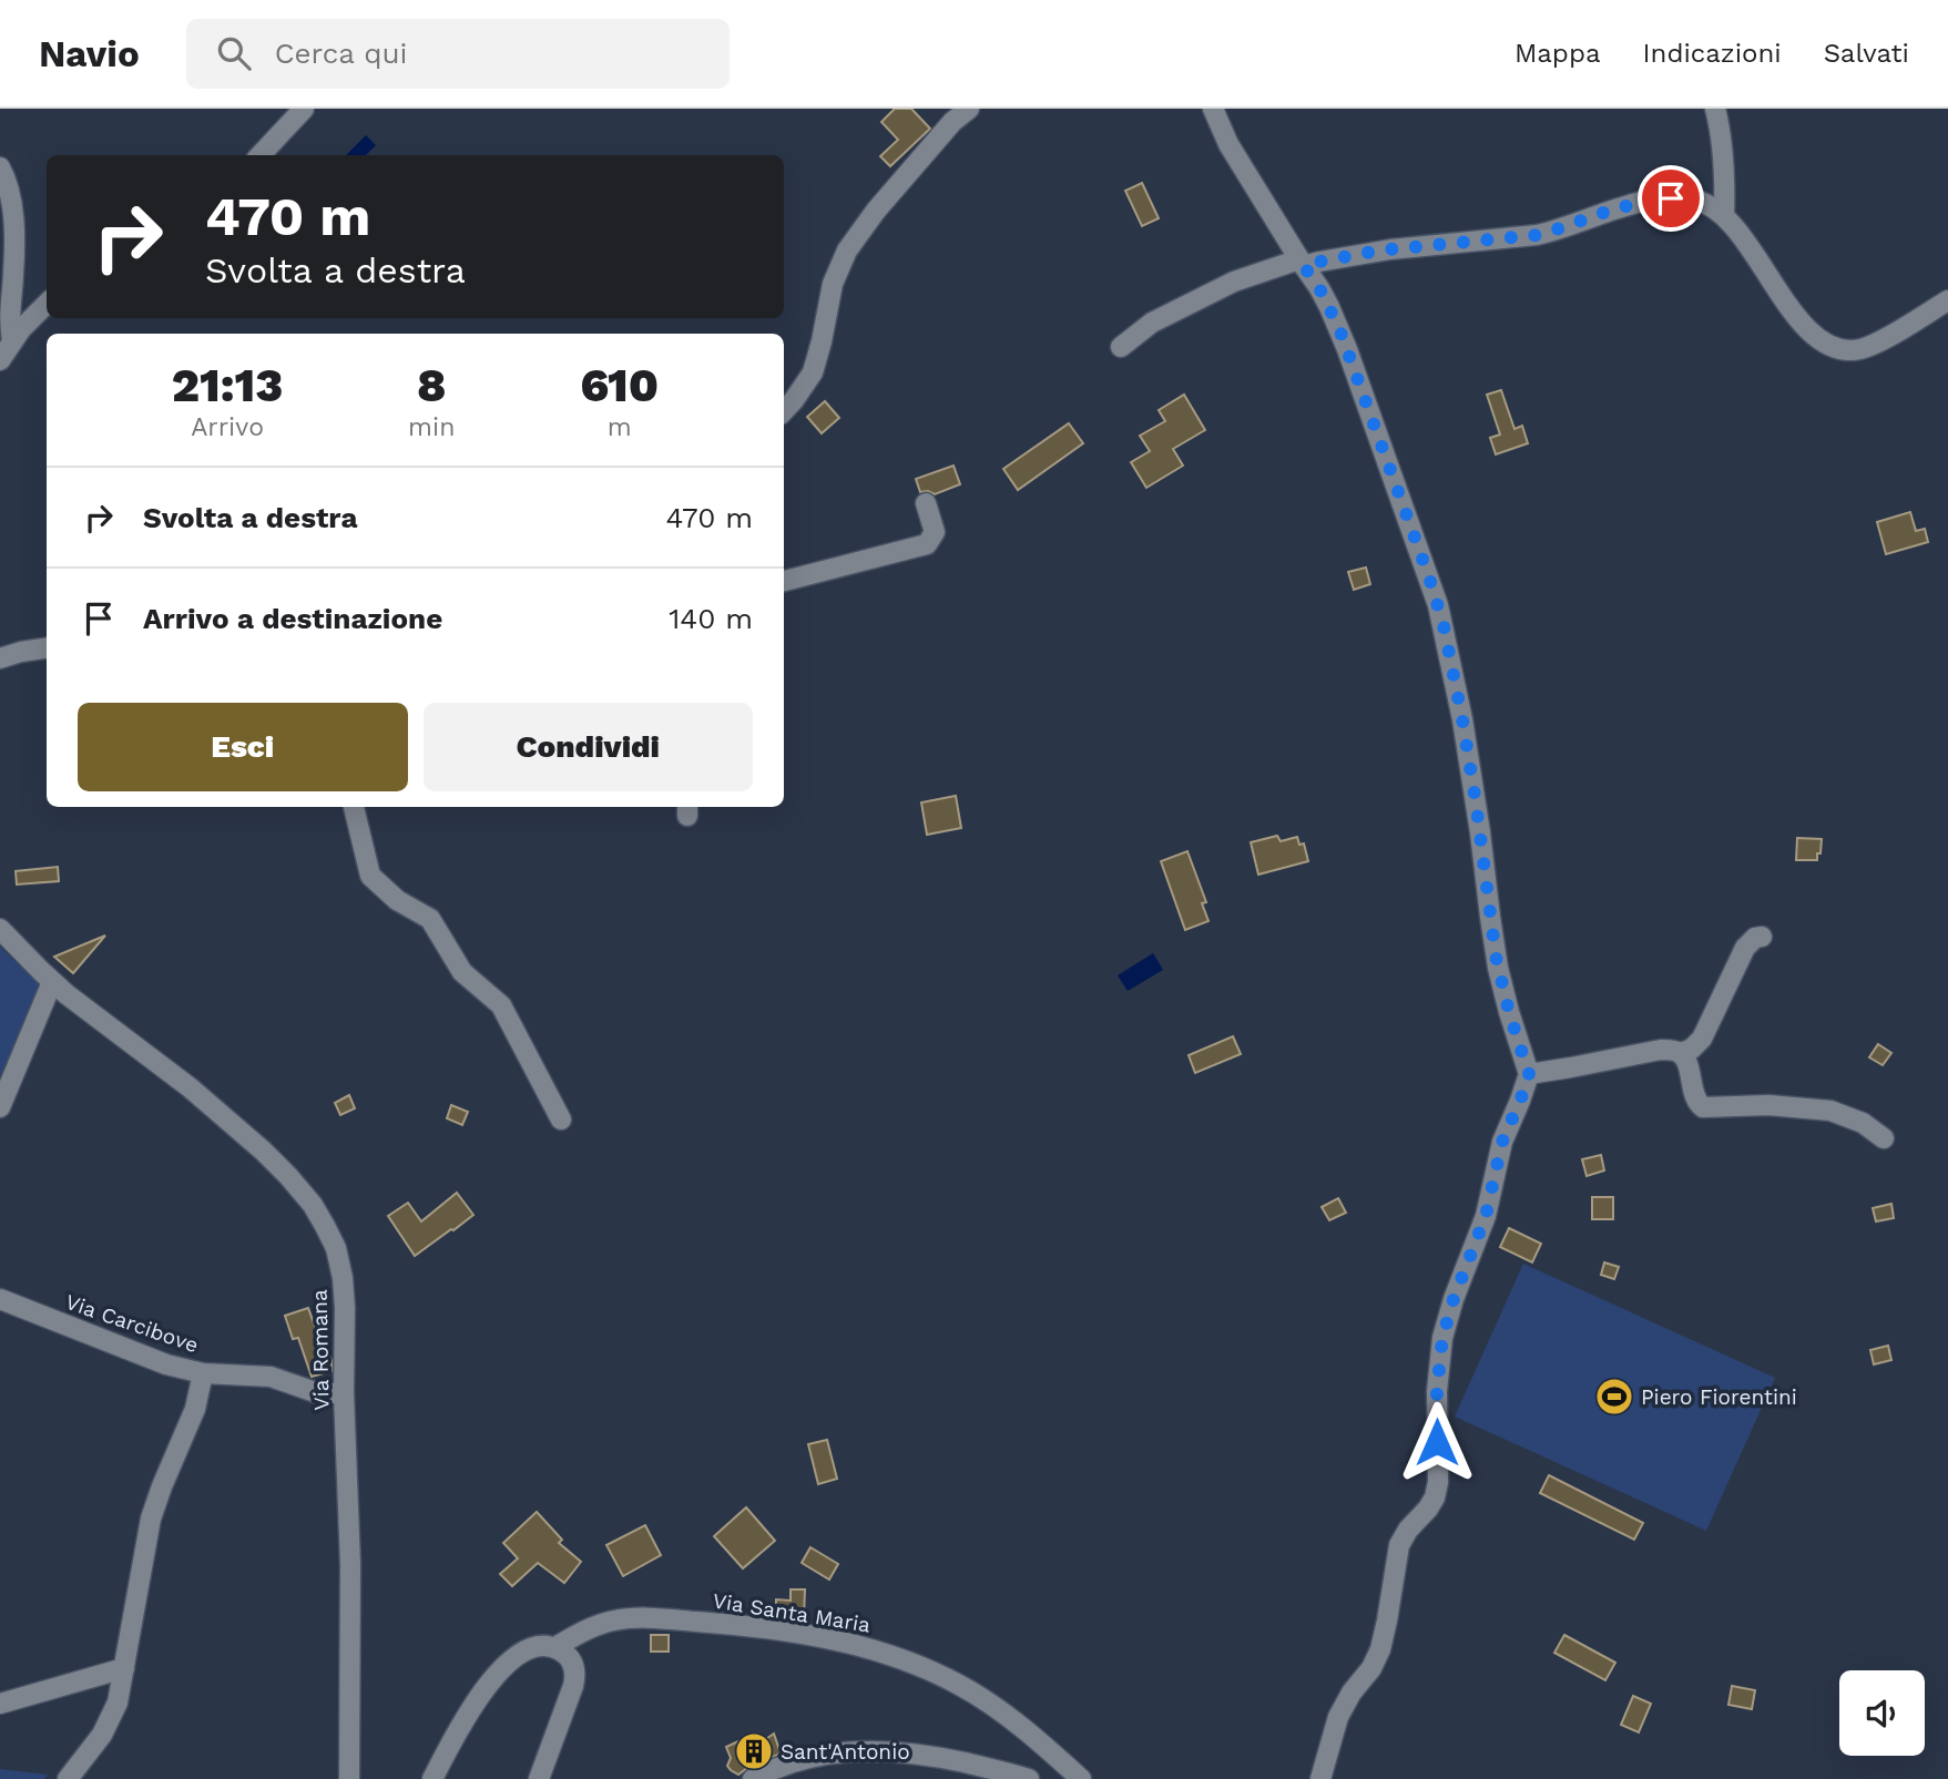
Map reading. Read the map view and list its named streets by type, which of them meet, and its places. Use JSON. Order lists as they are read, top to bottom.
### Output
{
  "streets": {
    "street": ["Via Carcibove", "Via Romana", "Via Santa Maria"]
  },
  "crossings": [
    ["Via Carcibove", "Via Romana"]
  ],
  "places": {
    "sports": ["Piero Fiorentini"],
    "building": ["Sant'Antonio"]
  },
  "page": {
    "header": "Navio",
    "search": "Cerca qui",
    "nav": ["Mappa", "Indicazioni", "Salvati"],
    "turn": ["470 m", "Svolta a destra"],
    "eta": [
      "21:13",
      "Arrivo",
      "8",
      "min",
      "610",
      "m"
    ],
    "list": [
      {
        "name": "Svolta a destra",
        "value": "470 m"
      },
      {
        "name": "Arrivo a destinazione",
        "value": "140 m"
      }
    ],
    "buttons": ["Esci", "Condividi"]
  }
}
